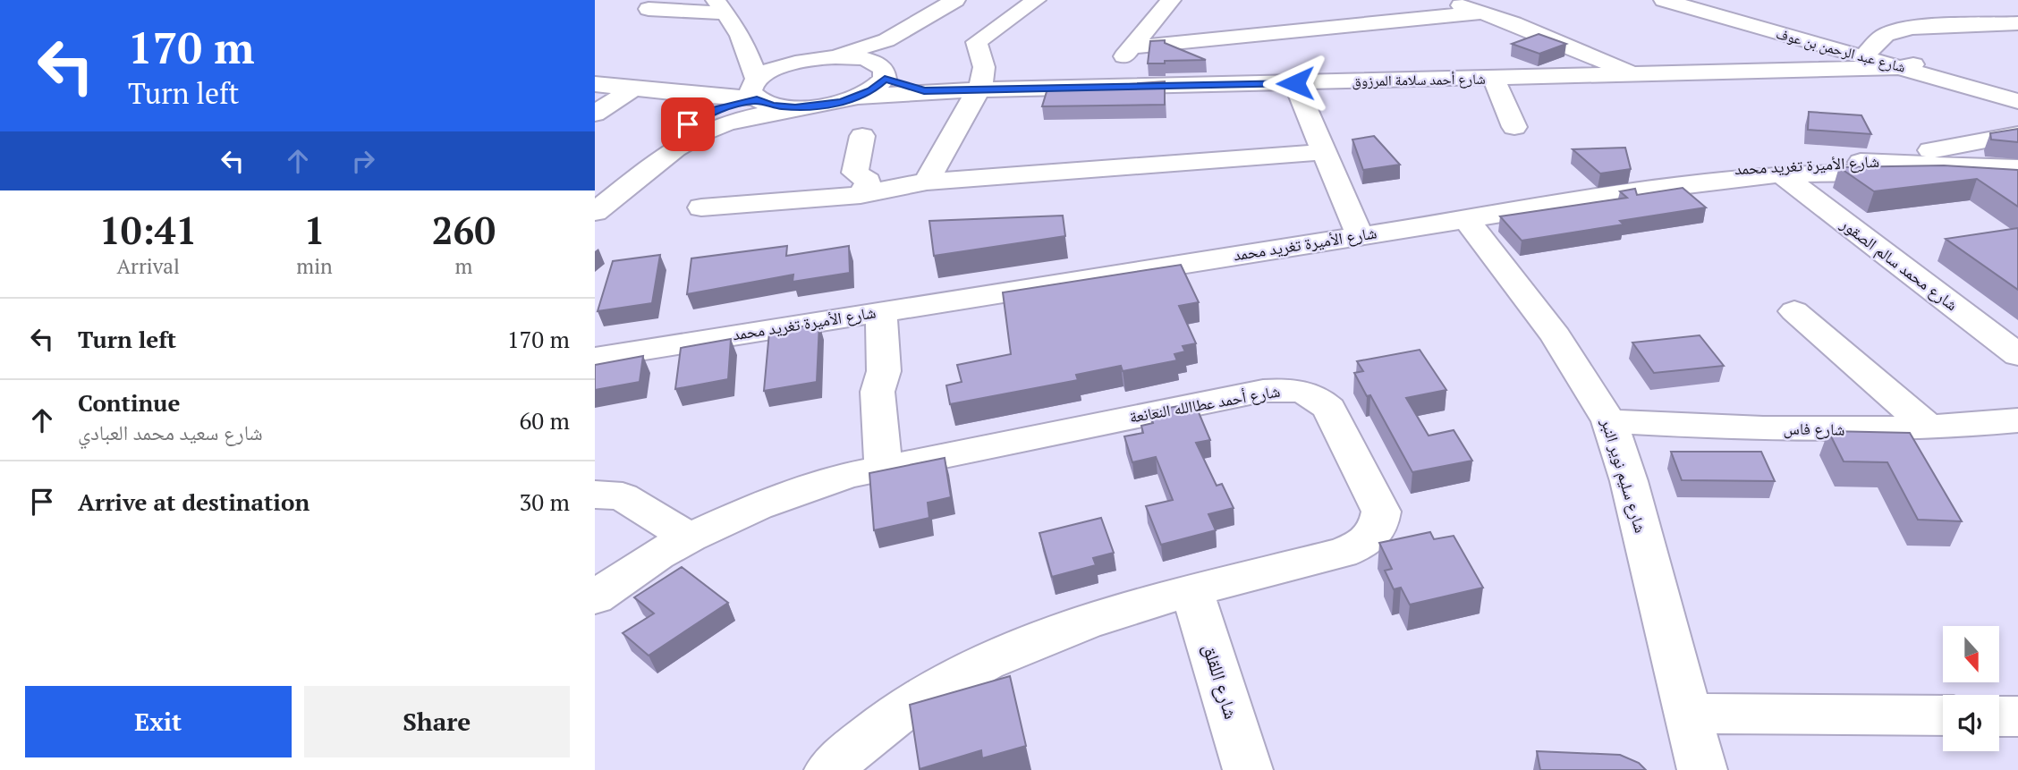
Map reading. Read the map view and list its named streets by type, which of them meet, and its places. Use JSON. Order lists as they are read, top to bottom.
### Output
{
  "streets": {
    "street": [
      "شارع عبد الرحمن بن عوف",
      "شارع أحمد سلامة المرزوق",
      "شارع الأميرة تغريد محمد",
      "شارع محمد سالم الصقور",
      "شارع أحمد عطاالله النعانعة",
      "شارع فاس",
      "شارع سليم نوير النبر",
      "شارع اللقلق"
    ]
  },
  "crossings": [
    ["شارع عبد الرحمن بن عوف", "شارع أحمد سلامة المرزوق"],
    ["شارع الأميرة تغريد محمد", "شارع محمد سالم الصقور"],
    ["شارع الأميرة تغريد محمد", "شارع سليم نوير النبر"],
    ["شارع أحمد عطاالله النعانعة", "شارع اللقلق"],
    ["شارع فاس", "شارع سليم نوير النبر"]
  ],
  "north": "bottom",
  "page": {
    "turn": ["170 m", "Turn left"],
    "eta": [
      "10:41",
      "Arrival",
      "1",
      "min",
      "260",
      "m"
    ],
    "list": [
      {
        "name": "Turn left",
        "value": "170 m"
      },
      {
        "name": "Continue",
        "note": "شارع سعيد محمد العبادي",
        "value": "60 m"
      },
      {
        "name": "Arrive at destination",
        "value": "30 m"
      }
    ],
    "buttons": ["Exit", "Share"]
  }
}
